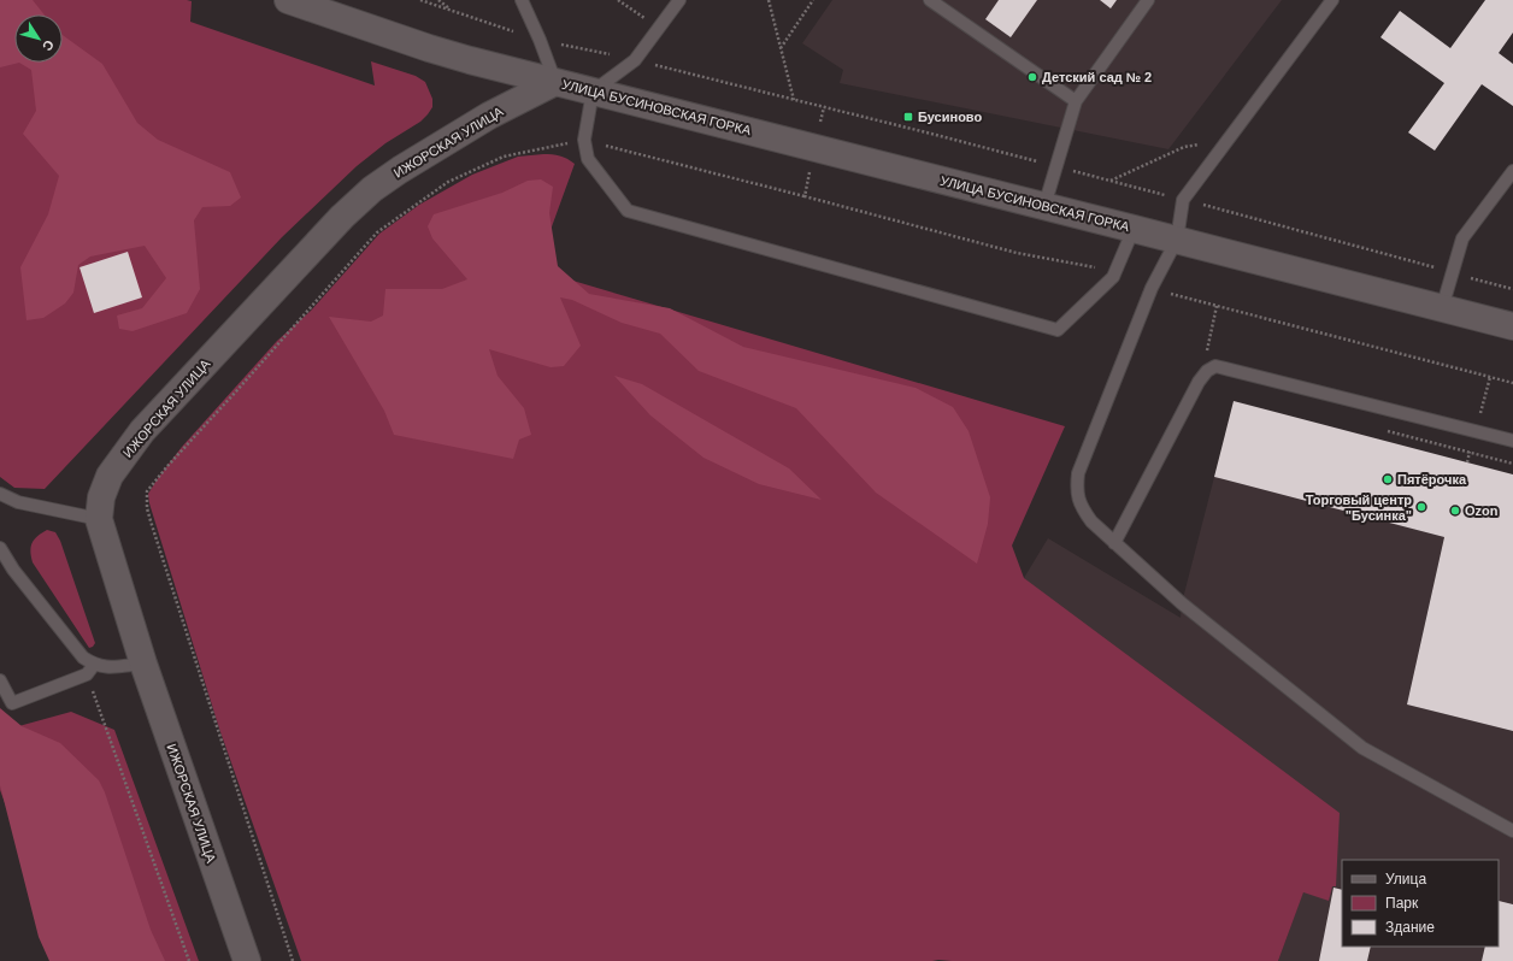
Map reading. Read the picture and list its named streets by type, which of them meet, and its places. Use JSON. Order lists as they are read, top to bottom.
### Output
{
  "streets": {
    "street": ["УЛИЦА БУСИНОВСКАЯ ГОРКА", "ИЖОРСКАЯ УЛИЦА"]
  },
  "crossings": [
    ["УЛИЦА БУСИНОВСКАЯ ГОРКА", "ИЖОРСКАЯ УЛИЦА"]
  ],
  "places": {
    "other": [
      "Детский сад № 2",
      "Пятёрочка",
      "Торговый центр \"Бусинка\"",
      "Ozon"
    ],
    "transit": ["Бусиново"]
  },
  "legend": ["Улица", "Парк", "Здание"],
  "north": "bottom right"
}
